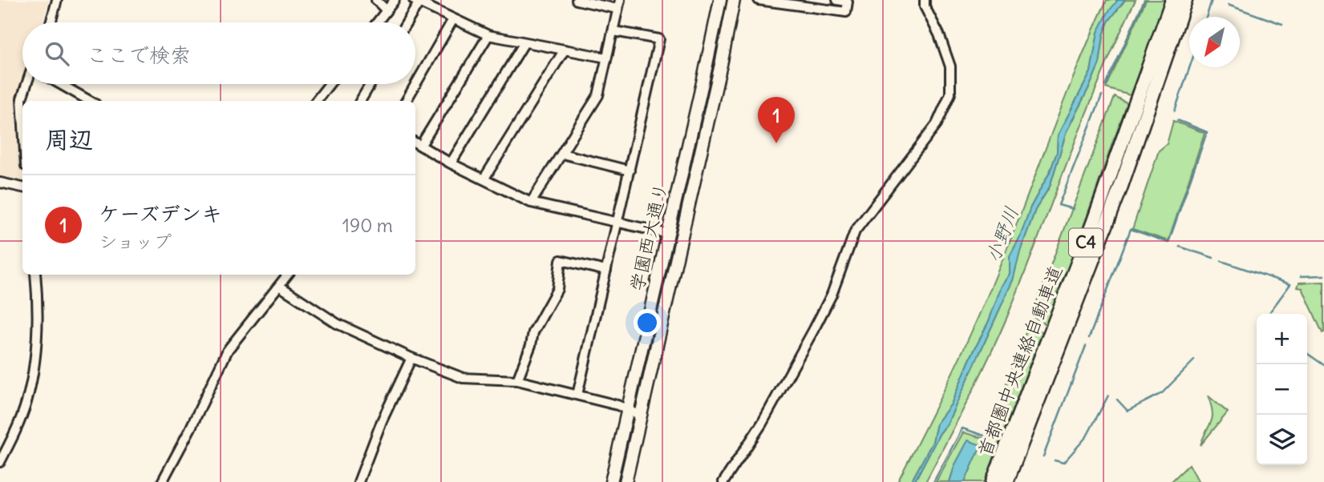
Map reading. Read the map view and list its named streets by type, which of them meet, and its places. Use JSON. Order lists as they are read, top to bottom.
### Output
{
  "streets": {
    "highway": ["C4", "首都圏中央連絡自動車道"],
    "main road": ["学園西大通り"]
  },
  "water": ["小野川"],
  "north": "bottom left",
  "page": {
    "search": "ここで検索",
    "pins": "1",
    "heading": "周辺",
    "list": [
      {
        "mark": "1",
        "name": "ケーズデンキ",
        "note": "ショップ",
        "value": "190 m"
      }
    ],
    "map_buttons": ["+", "−"]
  }
}
